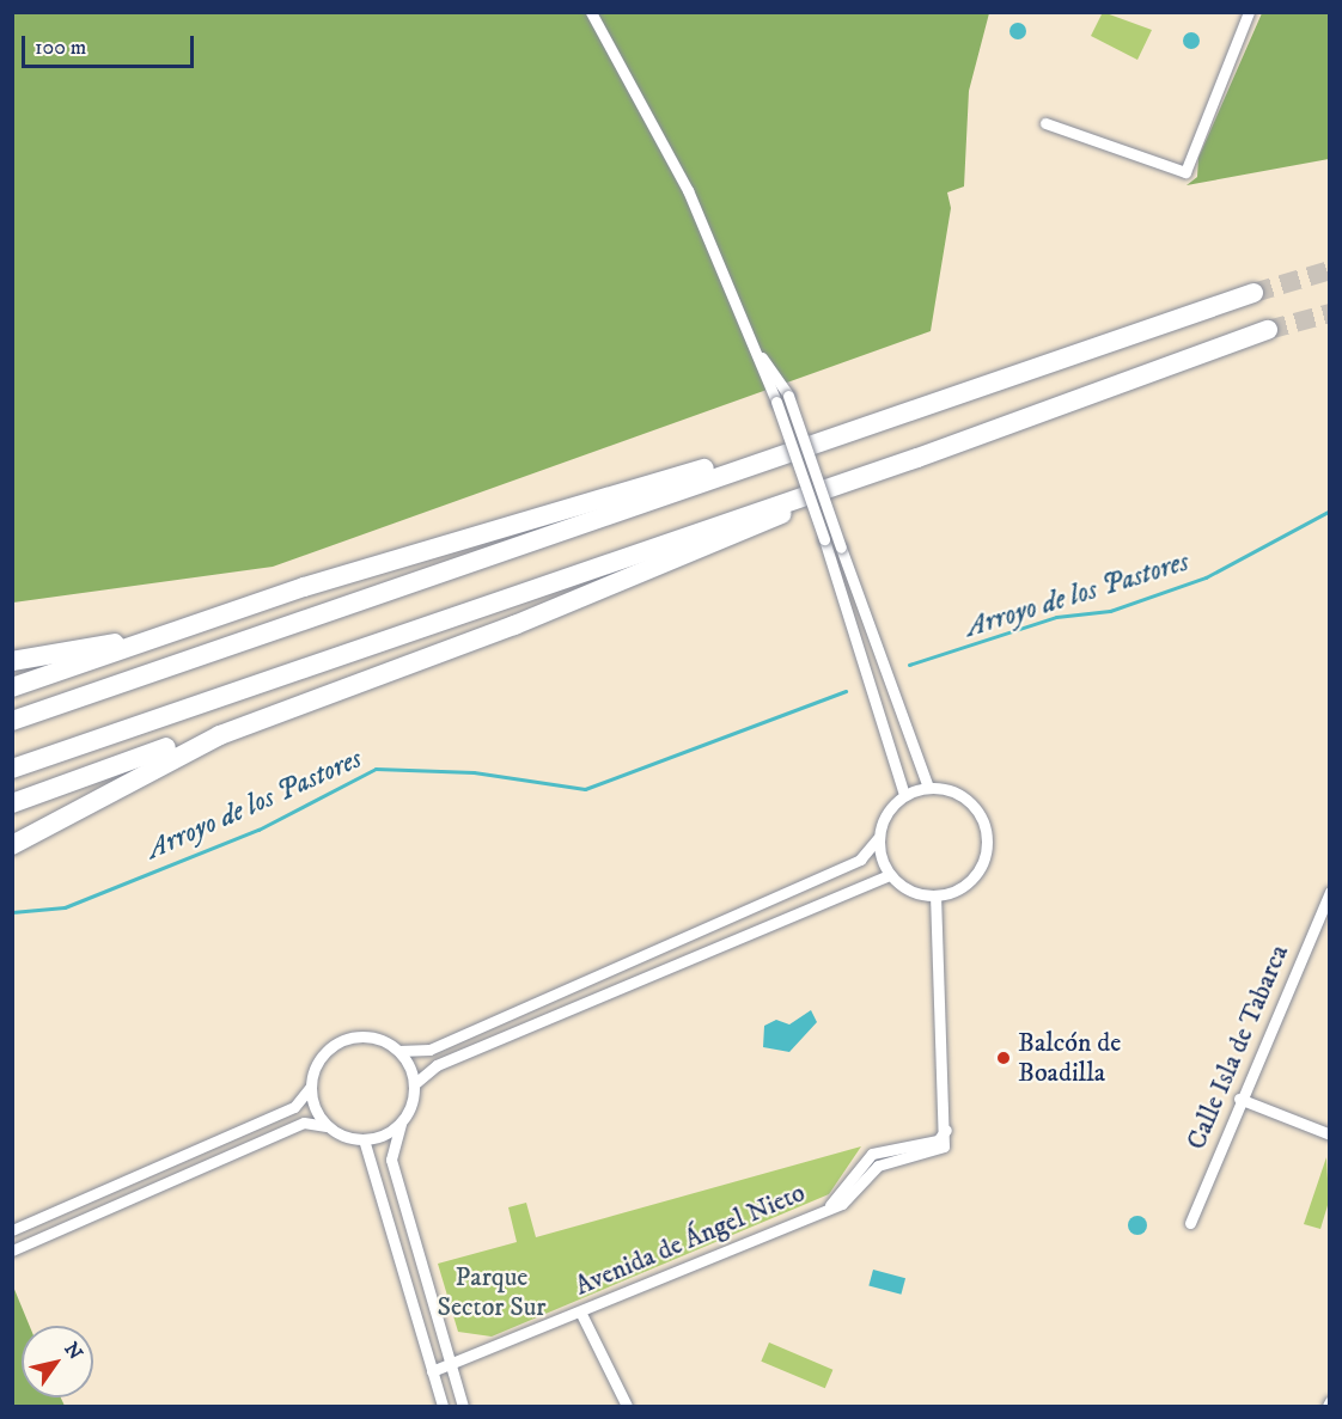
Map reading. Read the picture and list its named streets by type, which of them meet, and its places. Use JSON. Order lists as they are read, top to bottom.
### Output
{
  "streets": {
    "street": ["Calle Isla de Tabarca", "Avenida de Ángel Nieto"]
  },
  "water": ["Arroyo de los Pastores"],
  "parks": ["Parque Sector Sur"],
  "places": ["Balcón de Boadilla"],
  "scale_bar": "100 m",
  "north": "top right"
}
